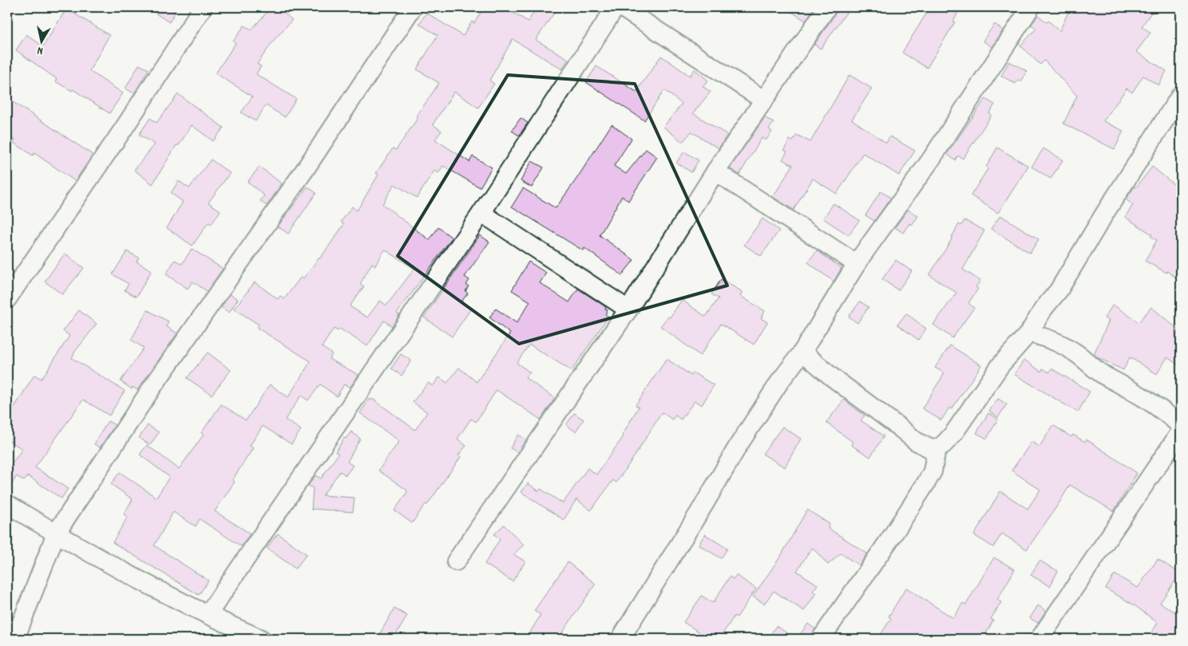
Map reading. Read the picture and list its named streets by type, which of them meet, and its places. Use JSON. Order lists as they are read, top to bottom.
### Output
{
  "north": "bottom"
}
